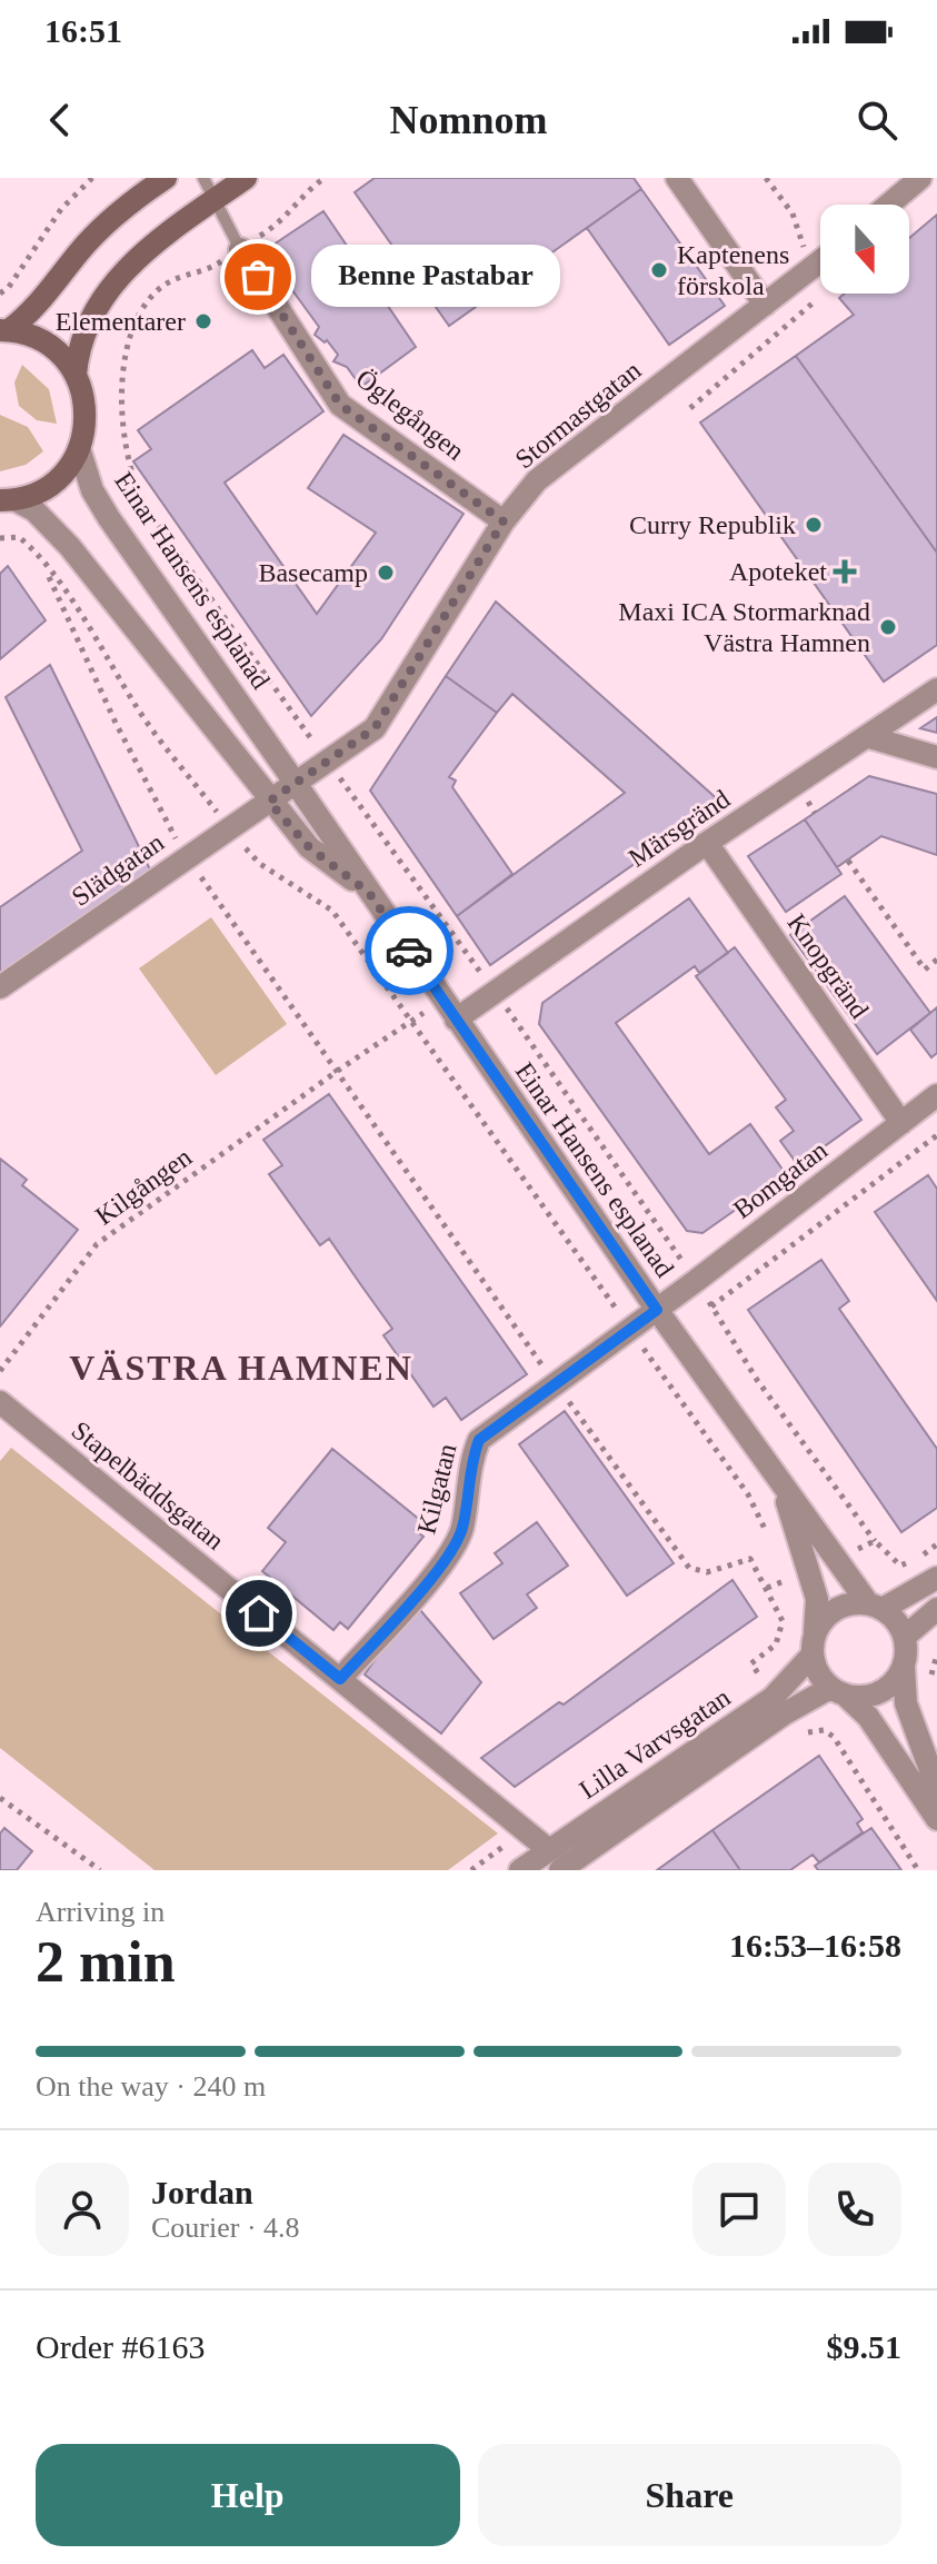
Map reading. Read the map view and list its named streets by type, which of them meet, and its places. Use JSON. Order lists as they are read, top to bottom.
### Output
{
  "streets": {
    "street": [
      "Öglegången",
      "Stormastgatan",
      "Einar Hansens esplanad",
      "Märsgränd",
      "Slädgatan",
      "Knopgränd",
      "Bomgatan",
      "Stapelbäddsgatan",
      "Kilgatan",
      "Lilla Varvsgatan"
    ],
    "path": ["Kilgången"]
  },
  "crossings": [
    ["Öglegången", "Stormastgatan"],
    ["Stormastgatan", "Einar Hansens esplanad"],
    ["Einar Hansens esplanad", "Märsgränd"],
    ["Einar Hansens esplanad", "Slädgatan"],
    ["Einar Hansens esplanad", "Bomgatan"],
    ["Einar Hansens esplanad", "Kilgången"],
    ["Einar Hansens esplanad", "Kilgatan"],
    ["Einar Hansens esplanad", "Lilla Varvsgatan"],
    ["Märsgränd", "Knopgränd"],
    ["Märsgränd", "Kilgången"],
    ["Knopgränd", "Bomgatan"],
    ["Bomgatan", "Kilgatan"],
    ["Stapelbäddsgatan", "Kilgatan"],
    ["Stapelbäddsgatan", "Lilla Varvsgatan"]
  ],
  "districts": ["VÄSTRA HAMNEN"],
  "places": {
    "other": [
      "Kaptenens förskola",
      "Benne Pastabar",
      "Elementarer",
      "Curry Republik",
      "Basecamp",
      "Maxi ICA Stormarknad Västra Hamnen"
    ],
    "health": ["Apoteket"]
  },
  "north": "bottom",
  "page": {
    "status": "16:51",
    "header": "Nomnom",
    "bubble": "Benne Pastabar",
    "heading": ["2 min", "Arriving in", "16:53–16:58"],
    "panel": [
      "Jordan",
      "Courier · 4.8",
      "Order #6163",
      "$9.51"
    ],
    "bar": "On the way · 240 m",
    "buttons": ["Help", "Share"]
  }
}
